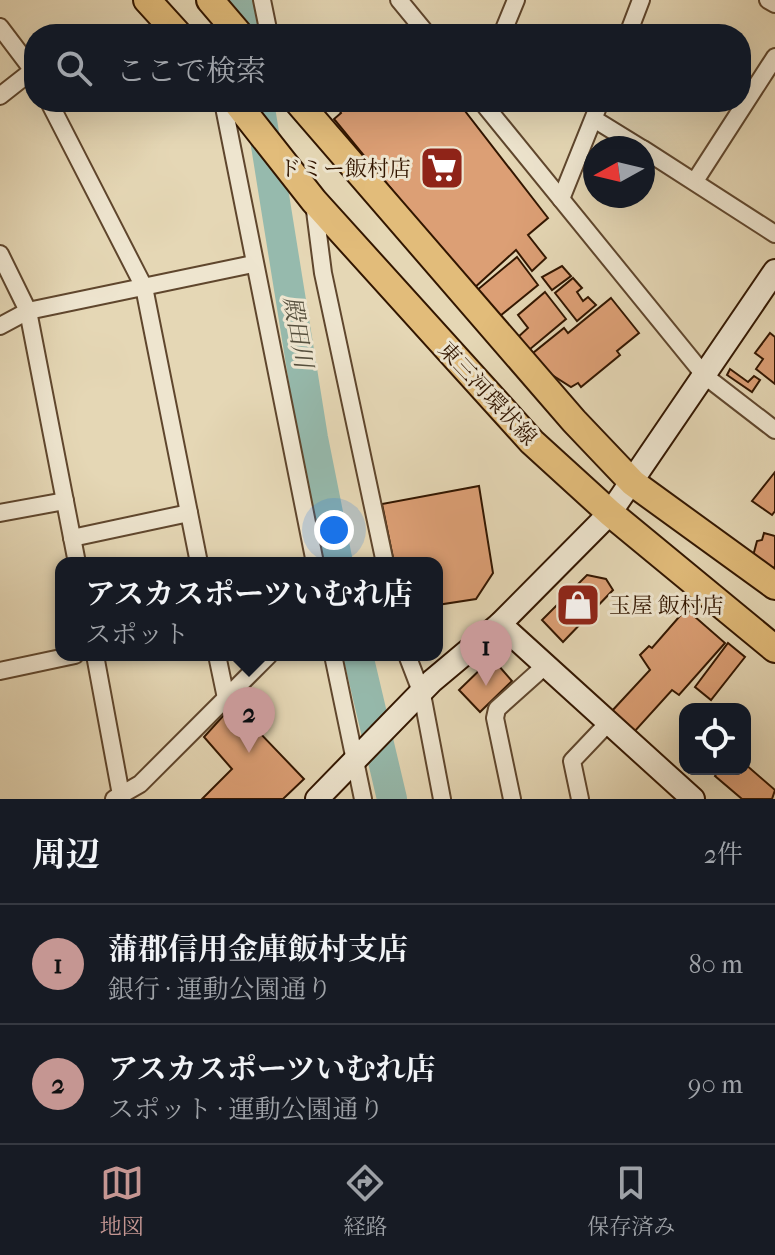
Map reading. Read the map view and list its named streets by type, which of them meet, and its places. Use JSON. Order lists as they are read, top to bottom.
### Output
{
  "streets": {
    "main road": ["東三河環状線"]
  },
  "water": ["殿田川"],
  "places": {
    "supermarket": ["ドミー飯村店"],
    "shop": ["玉屋 飯村店"]
  },
  "north": "left",
  "page": {
    "search": "ここで検索",
    "popup": ["アスカスポーツいむれ店", "スポット"],
    "pins": ["1", "2"],
    "heading": ["周辺", "2件"],
    "list": [
      {
        "mark": "1",
        "name": "蒲郡信用金庫飯村支店",
        "note": "銀行 · 運動公園通り",
        "value": "80 m"
      },
      {
        "mark": "2",
        "name": "アスカスポーツいむれ店",
        "note": "スポット · 運動公園通り",
        "value": "90 m"
      }
    ],
    "nav": ["地図", "経路", "保存済み"]
  }
}
